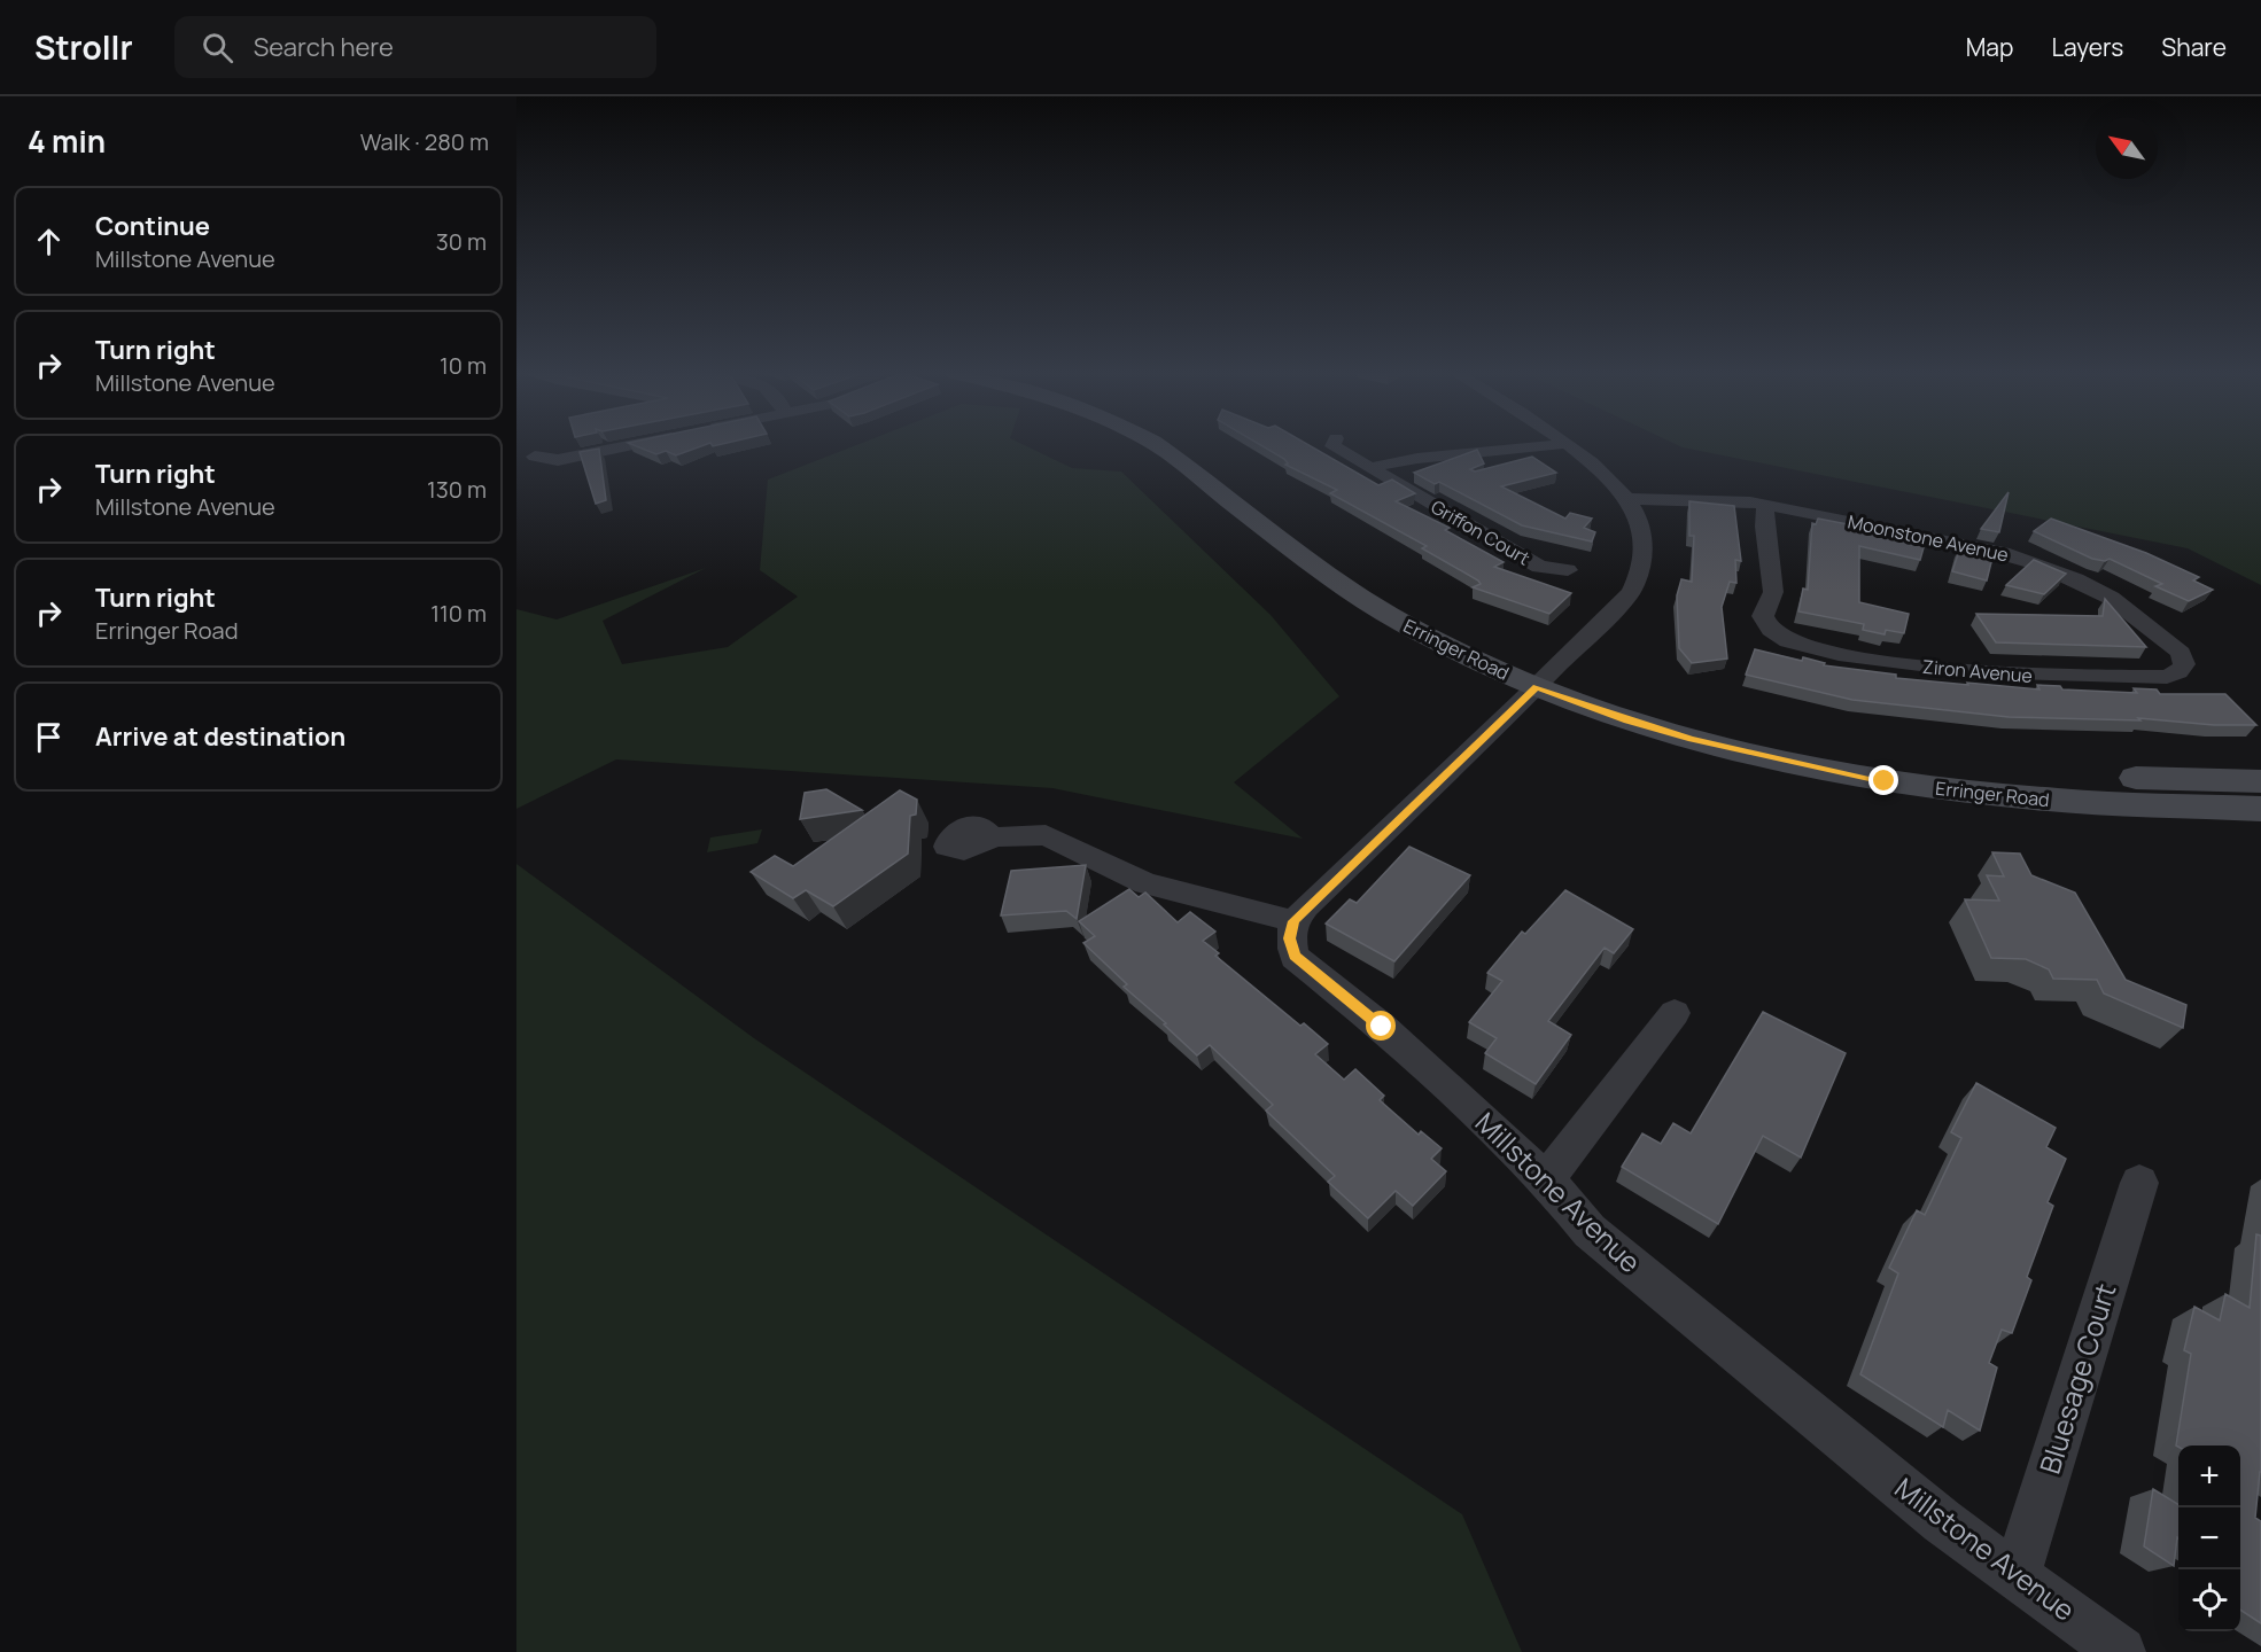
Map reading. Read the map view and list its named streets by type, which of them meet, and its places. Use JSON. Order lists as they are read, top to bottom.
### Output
{
  "streets": {
    "main road": ["Erringer Road"],
    "street": [
      "Griffon Court",
      "Moonstone Avenue",
      "Ziron Avenue",
      "Millstone Avenue",
      "Bluesage Court"
    ]
  },
  "crossings": [
    ["Moonstone Avenue", "Ziron Avenue"],
    ["Millstone Avenue", "Bluesage Court"]
  ],
  "north": "top left",
  "page": {
    "header": "Strollr",
    "search": "Search here",
    "nav": ["Map", "Layers", "Share"],
    "heading": ["4 min", "Walk · 280 m"],
    "list": [
      ["Continue", "Millstone Avenue", "30 m"],
      ["Turn right", "Millstone Avenue", "10 m"],
      ["Turn right", "Millstone Avenue", "130 m"],
      ["Turn right", "Erringer Road", "110 m"],
      "Arrive at destination"
    ],
    "map_buttons": ["+", "−"]
  }
}
